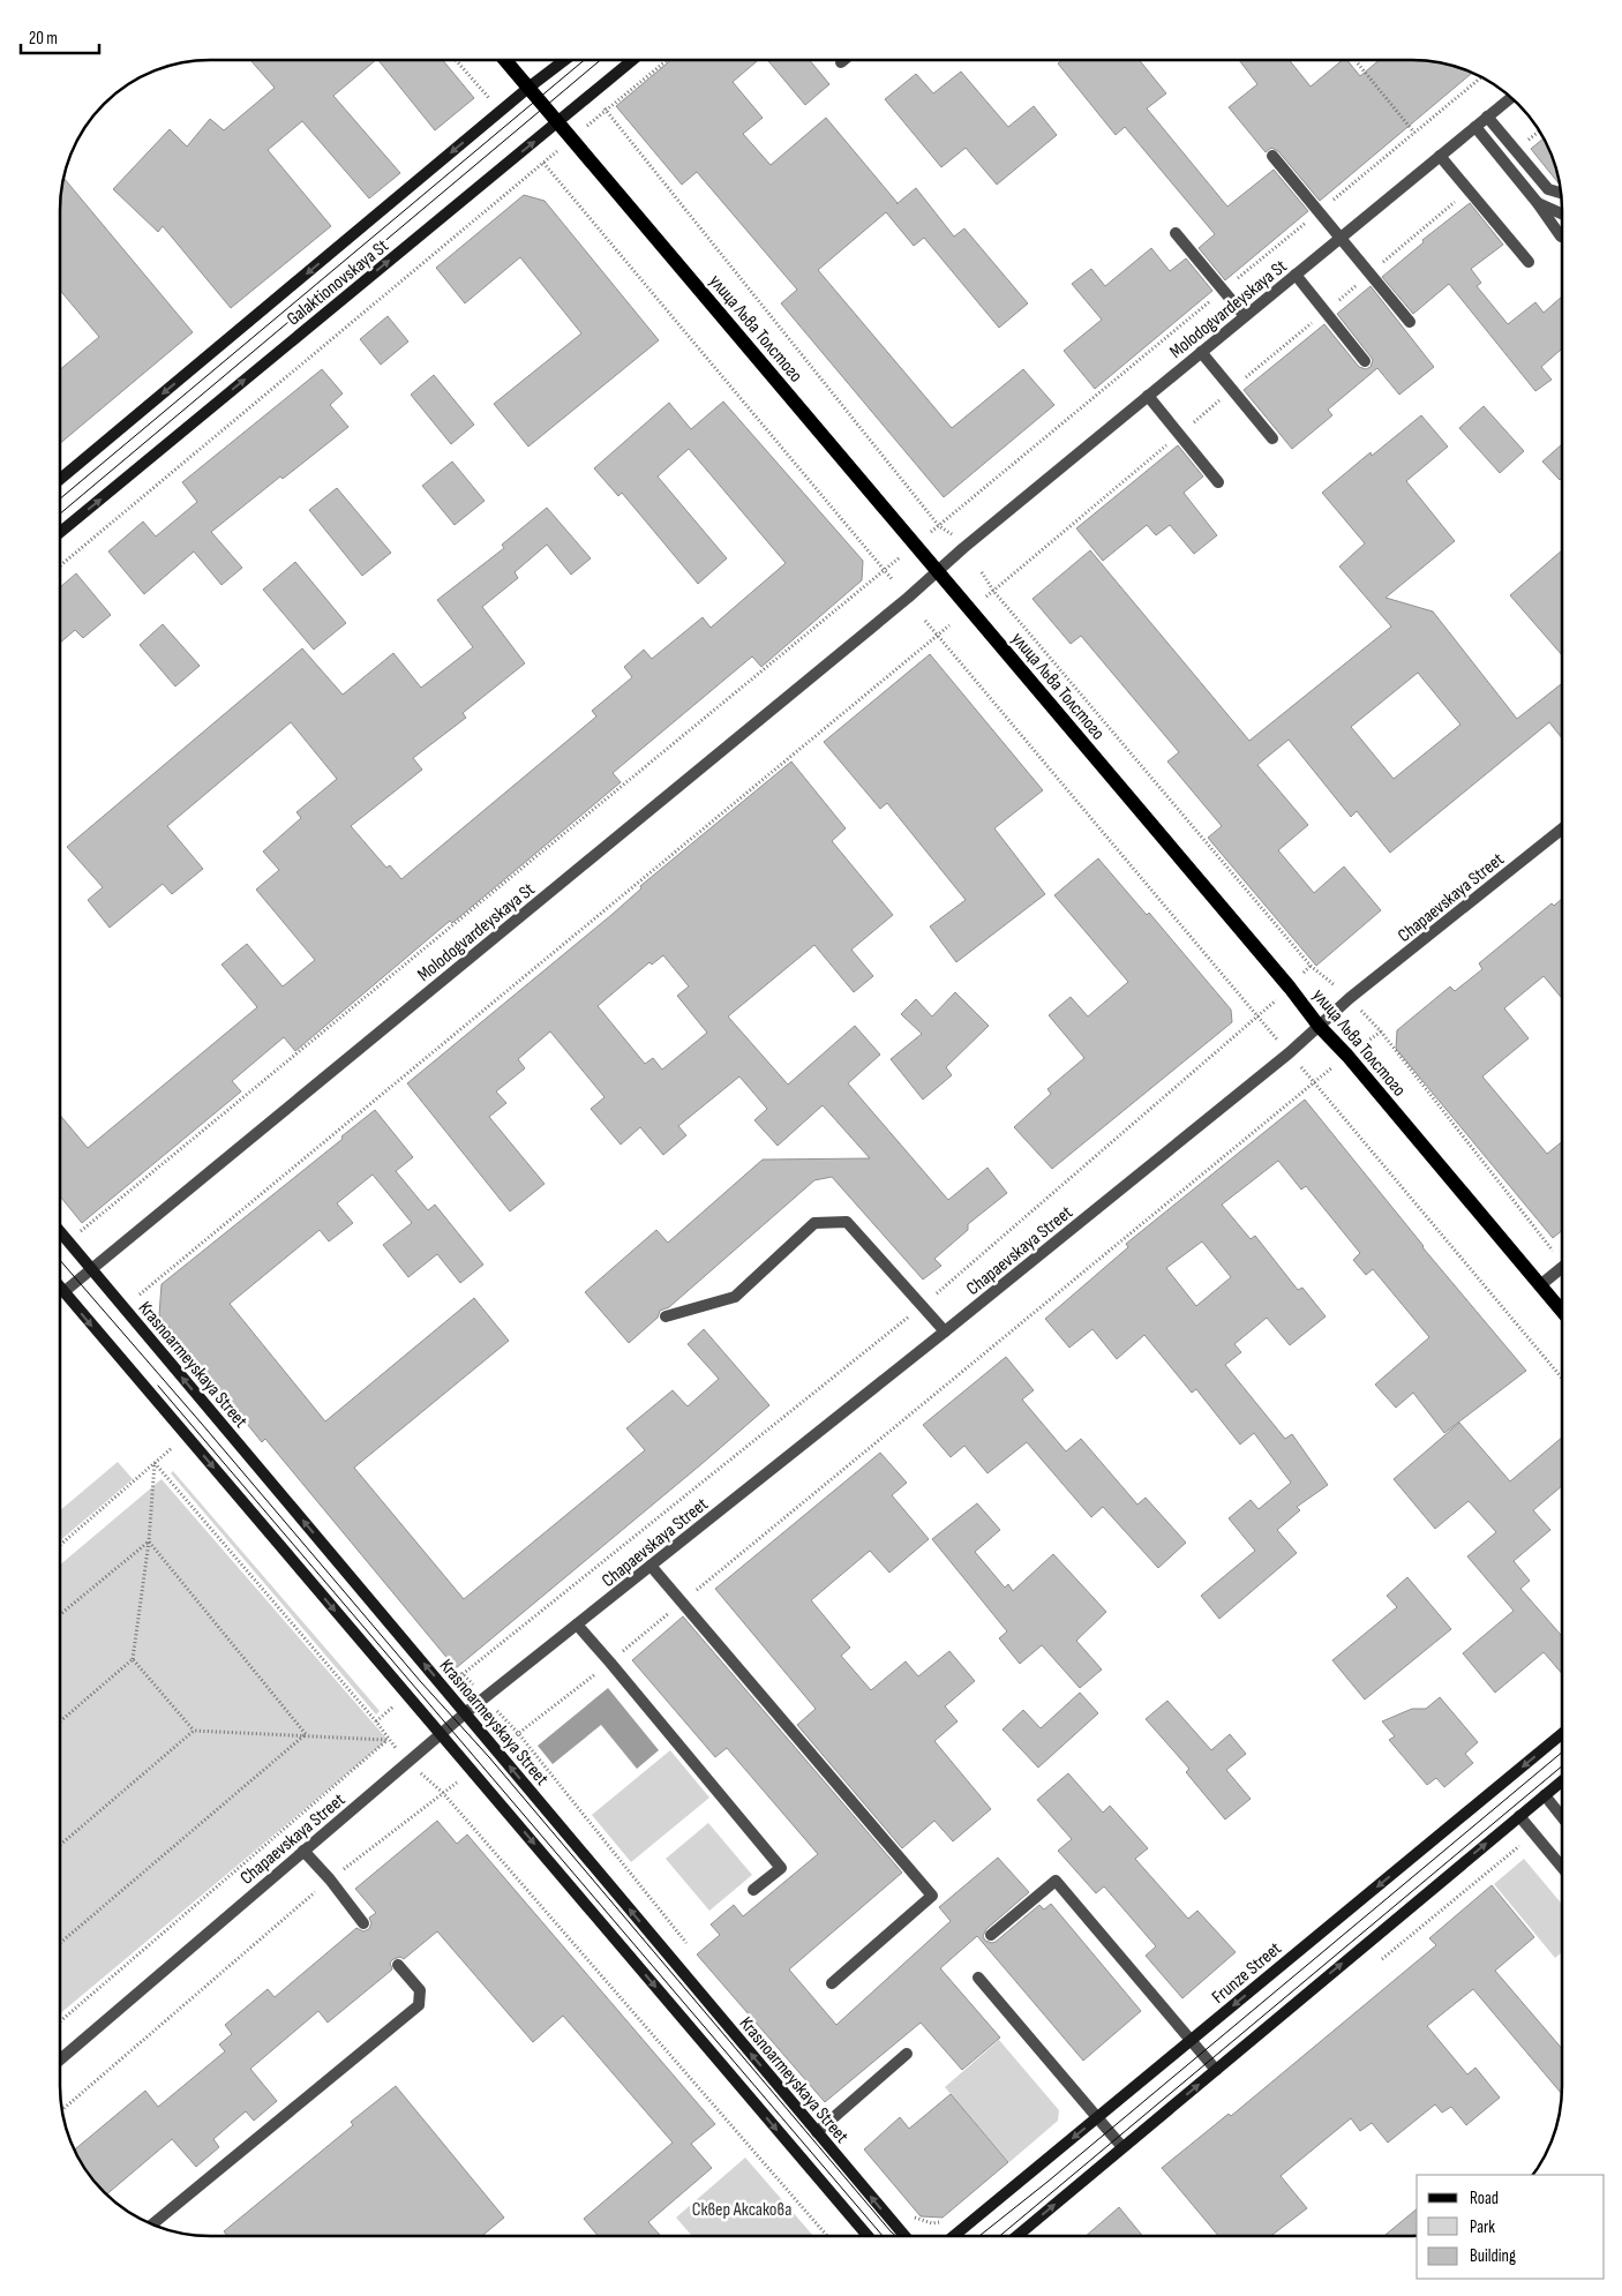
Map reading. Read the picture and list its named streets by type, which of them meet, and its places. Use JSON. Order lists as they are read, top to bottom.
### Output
{
  "streets": {
    "main road": [
      "Galaktionovskaya St",
      "улица Льва Толстого",
      "Krasnoarmeyskaya Street",
      "Frunze Street"
    ],
    "street": ["Molodogvardeyskaya St", "Chapaevskaya Street"]
  },
  "crossings": [
    ["Galaktionovskaya St", "улица Льва Толстого"],
    ["Molodogvardeyskaya St", "улица Льва Толстого"],
    ["Molodogvardeyskaya St", "Krasnoarmeyskaya Street"],
    ["улица Льва Толстого", "Chapaevskaya Street"],
    ["Chapaevskaya Street", "Krasnoarmeyskaya Street"]
  ],
  "parks": ["Сквер Аксакова"],
  "legend": ["Road", "Park", "Building"],
  "scale_bar": "20 m"
}
